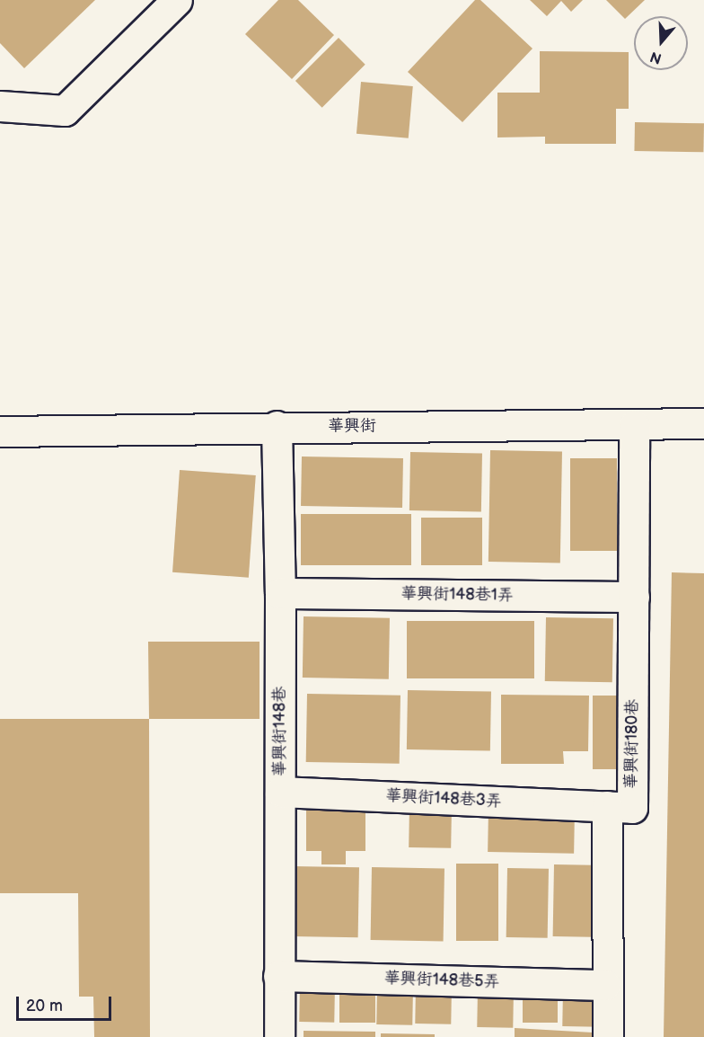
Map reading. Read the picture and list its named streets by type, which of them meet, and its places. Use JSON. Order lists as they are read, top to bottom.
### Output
{
  "streets": {
    "street": [
      "華興街",
      "華興街148巷1弄",
      "華興街148巷",
      "華興街180巷",
      "華興街148巷3弄",
      "華興街148巷5弄"
    ]
  },
  "crossings": [
    ["華興街", "華興街148巷"],
    ["華興街", "華興街180巷"],
    ["華興街148巷1弄", "華興街148巷"],
    ["華興街148巷1弄", "華興街180巷"],
    ["華興街148巷", "華興街148巷3弄"],
    ["華興街148巷", "華興街148巷5弄"],
    ["華興街180巷", "華興街148巷3弄"],
    ["華興街180巷", "華興街148巷5弄"]
  ],
  "scale_bar": "20 m",
  "north": "bottom"
}
